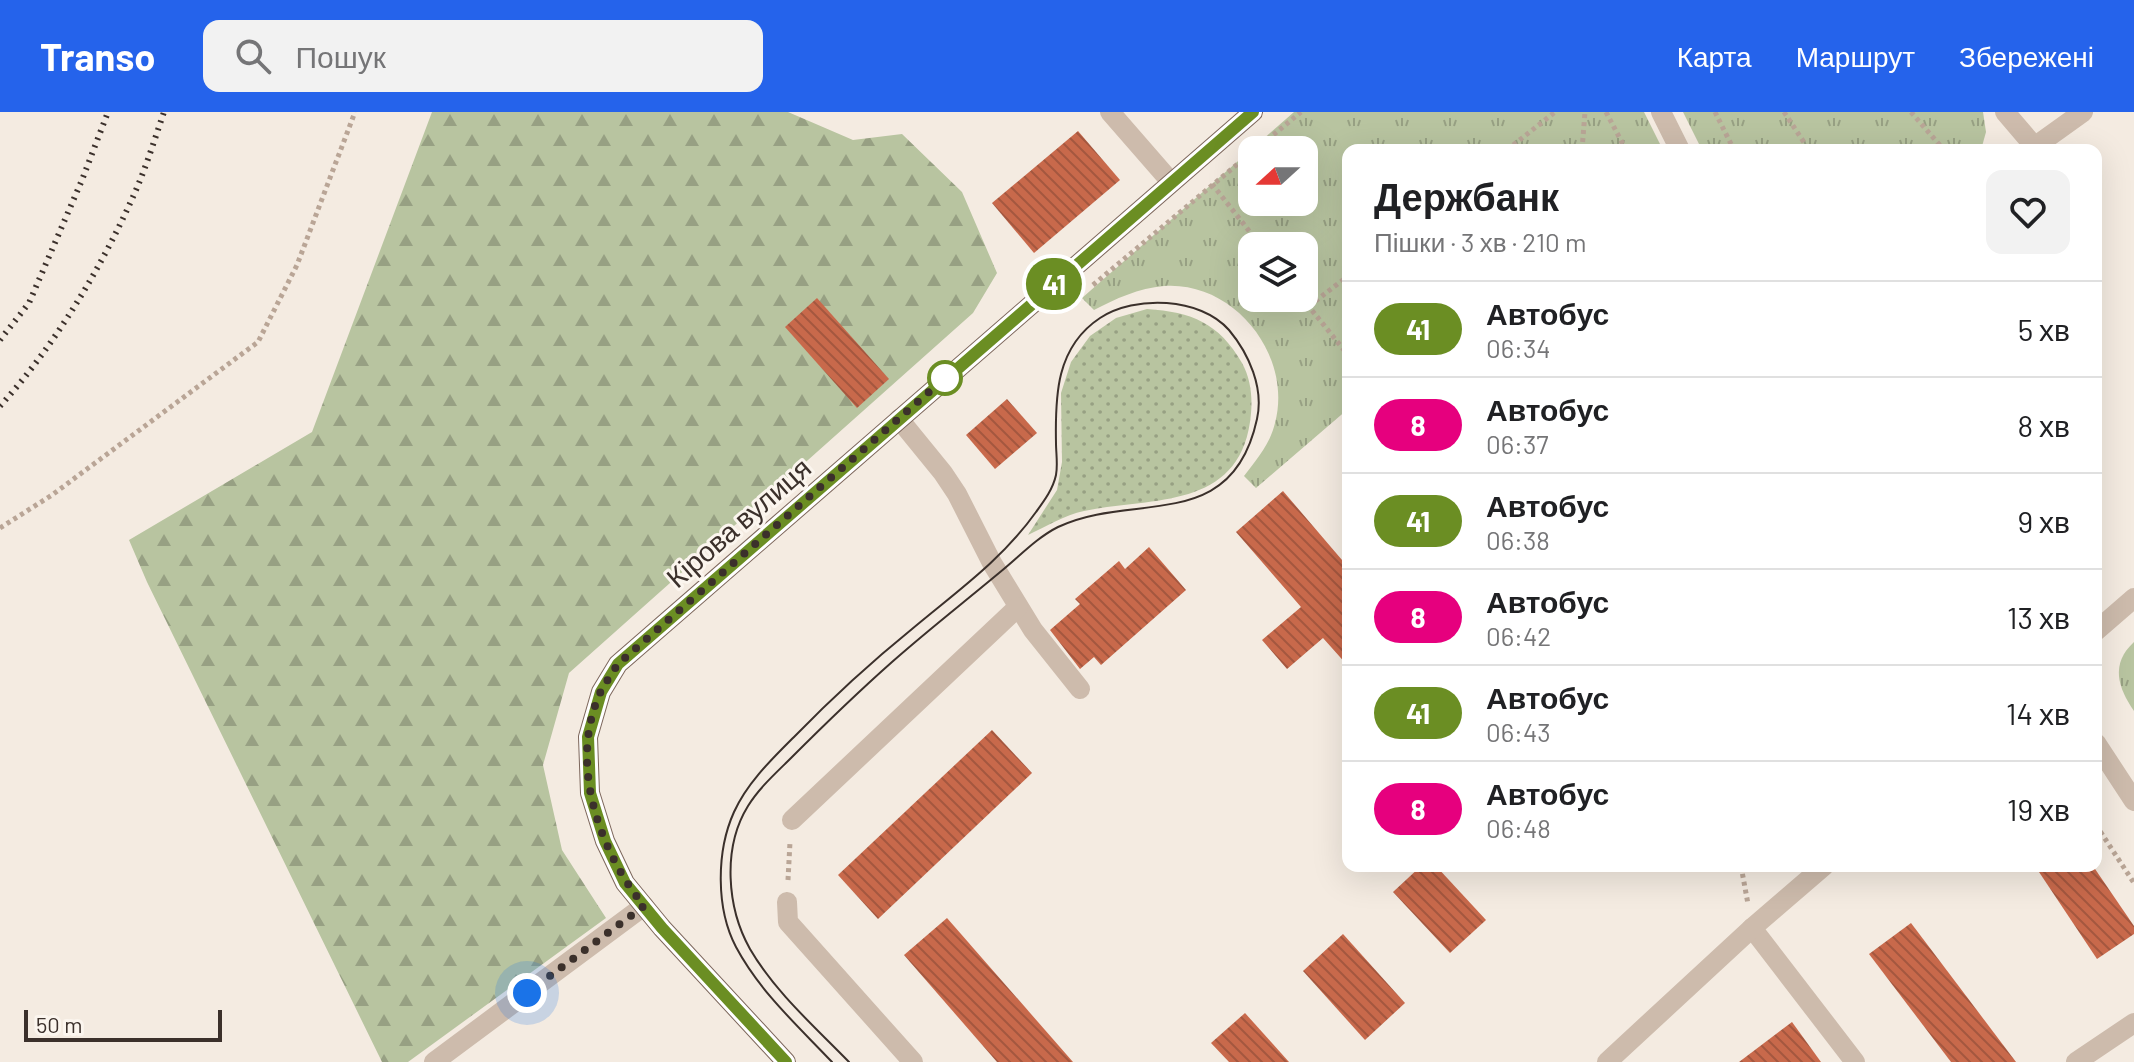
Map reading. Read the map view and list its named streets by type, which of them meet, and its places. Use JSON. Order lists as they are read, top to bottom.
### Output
{
  "streets": {
    "main road": ["Кірова вулиця"]
  },
  "lines": ["bus line 41"],
  "scale_bar": "50 m",
  "north": "left",
  "page": {
    "header": "Transo",
    "search": "Пошук",
    "nav": ["Карта", "Маршрут", "Збережені"],
    "on_map": "41",
    "heading": ["Держбанк", "Пішки · 3 хв · 210 m"],
    "list": [
      {
        "mark": "41",
        "name": "Автобус",
        "note": "06:34",
        "value": "5 хв"
      },
      {
        "mark": "8",
        "name": "Автобус",
        "note": "06:37",
        "value": "8 хв"
      },
      {
        "mark": "41",
        "name": "Автобус",
        "note": "06:38",
        "value": "9 хв"
      },
      {
        "mark": "8",
        "name": "Автобус",
        "note": "06:42",
        "value": "13 хв"
      },
      {
        "mark": "41",
        "name": "Автобус",
        "note": "06:43",
        "value": "14 хв"
      },
      {
        "mark": "8",
        "name": "Автобус",
        "note": "06:48",
        "value": "19 хв"
      }
    ],
    "scale": "50 m"
  }
}
